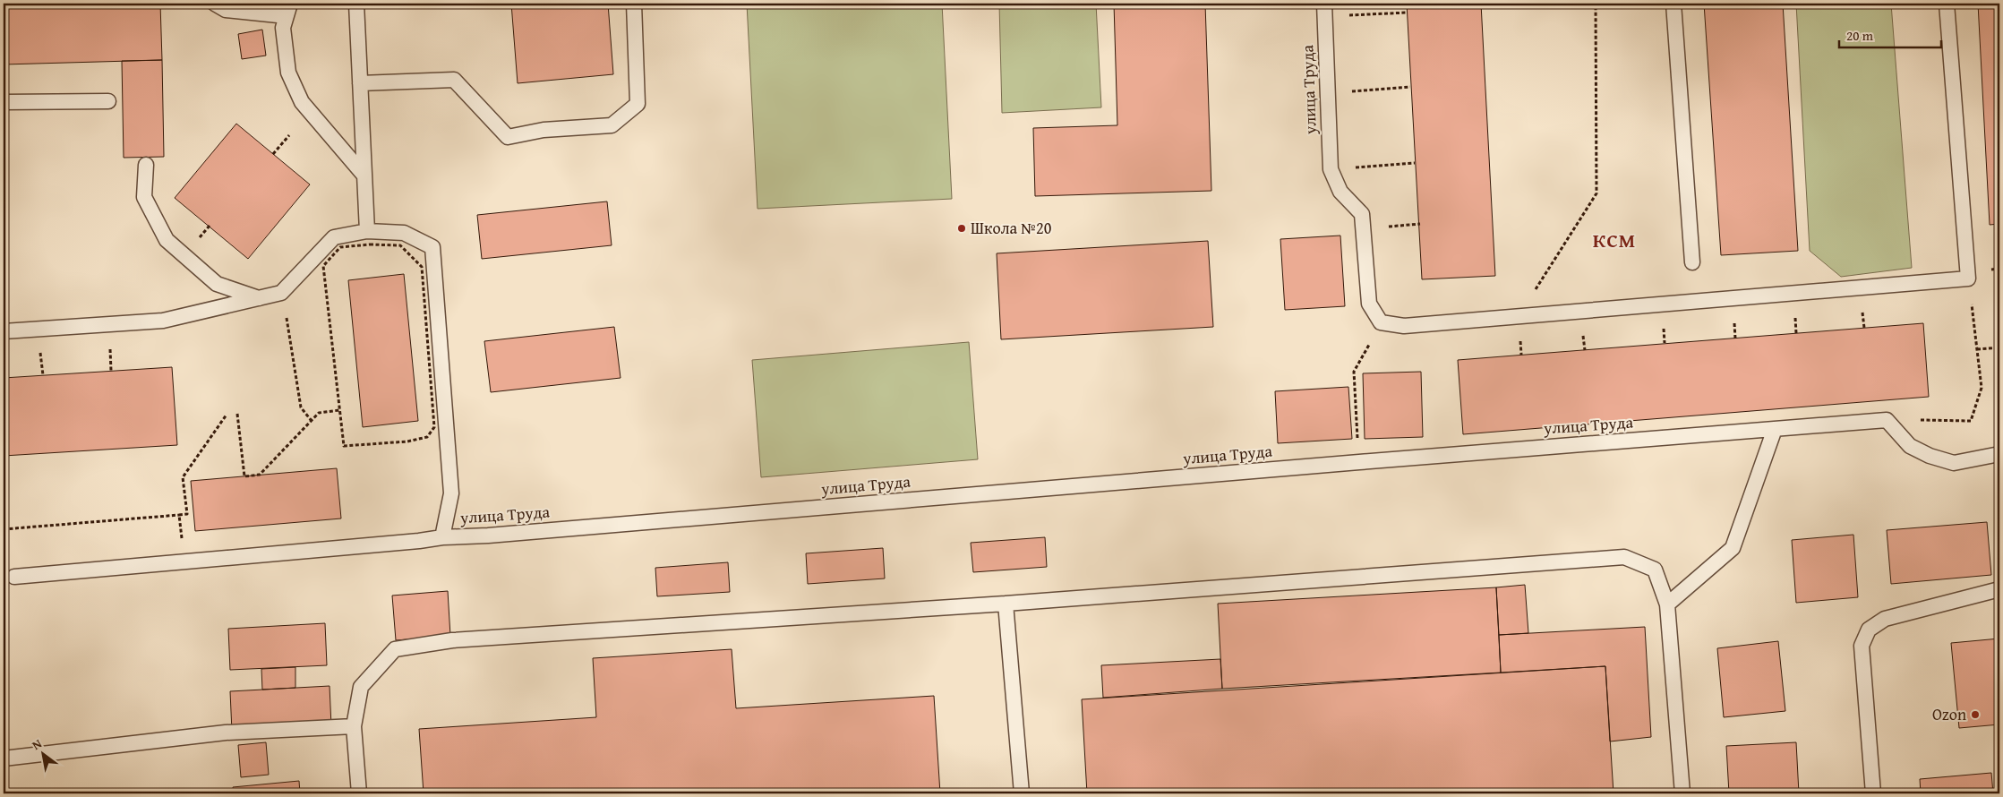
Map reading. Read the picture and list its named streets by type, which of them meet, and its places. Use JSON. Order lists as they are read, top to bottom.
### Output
{
  "streets": {
    "lane": ["улица Труда"]
  },
  "districts": ["КСМ"],
  "places": ["Школа №20", "Ozon"],
  "scale_bar": "20 m",
  "north": "top left"
}
